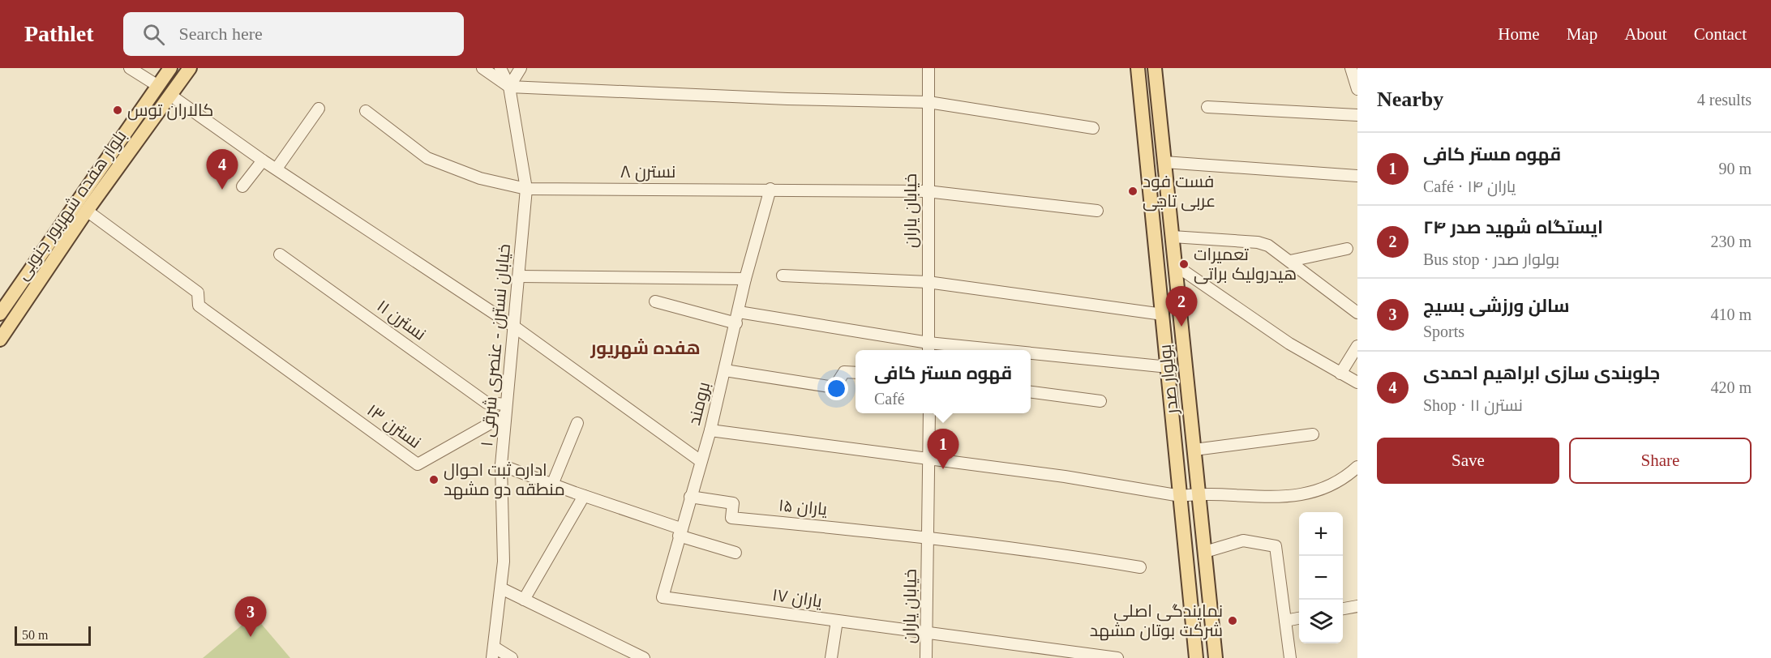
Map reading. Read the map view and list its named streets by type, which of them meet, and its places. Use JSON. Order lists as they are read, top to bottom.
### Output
{
  "streets": {
    "main road": ["بلوار هفده شهریور جنوبی", "بولوار صدر"],
    "street": [
      "نسترن ۸",
      "خیابان یاران",
      "نسترن ۱۱",
      "خیابان نسترن - عنصری شرقی ۱",
      "برومند",
      "نسترن ۱۳",
      "یاران ۱۵",
      "یاران ۱۷"
    ]
  },
  "crossings": [
    ["نسترن ۸", "خیابان یاران"],
    ["نسترن ۸", "خیابان نسترن - عنصری شرقی ۱"],
    ["نسترن ۸", "برومند"],
    ["بلوار هفده شهریور جنوبی", "نسترن ۱۳"],
    ["خیابان یاران", "یاران ۱۵"],
    ["خیابان یاران", "یاران ۱۷"],
    ["نسترن ۱۱", "خیابان نسترن - عنصری شرقی ۱"],
    ["نسترن ۱۱", "نسترن ۱۳"],
    ["خیابان نسترن - عنصری شرقی ۱", "نسترن ۱۳"],
    ["برومند", "یاران ۱۵"],
    ["برومند", "یاران ۱۷"]
  ],
  "districts": ["هفده شهریور"],
  "places": [
    "كالاران توس",
    "فست فود عربی تاجی",
    "تعمیرات هیدرولیک براتی",
    "اداره ثبت احوال منطقه دو مشهد",
    "نمایندگی اصلی شرکت بوتان مشهد"
  ],
  "scale_bar": "50 m",
  "page": {
    "header": "Pathlet",
    "search": "Search here",
    "nav": [
      "Home",
      "Map",
      "About",
      "Contact"
    ],
    "heading": ["Nearby", "4 results"],
    "list": [
      {
        "mark": "1",
        "name": "قهوه مستر کافی",
        "note": "Café · یاران ۱۴",
        "value": "90 m"
      },
      {
        "mark": "2",
        "name": "ایستگاه شهید صدر ۲۴",
        "note": "Bus stop · بولوار صدر",
        "value": "230 m"
      },
      {
        "mark": "3",
        "name": "سالن ورزشی بسیج",
        "note": "Sports",
        "value": "410 m"
      },
      {
        "mark": "4",
        "name": "جلوبندی سازی ابراهیم احمدی",
        "note": "Shop · نسترن ۱۱",
        "value": "420 m"
      }
    ],
    "pins": [
      "4",
      "2",
      "1",
      "3"
    ],
    "popup": ["قهوه مستر کافی", "Café"],
    "buttons": ["Save", "Share"],
    "map_buttons": ["+", "−"],
    "scale": "50 m"
  }
}
